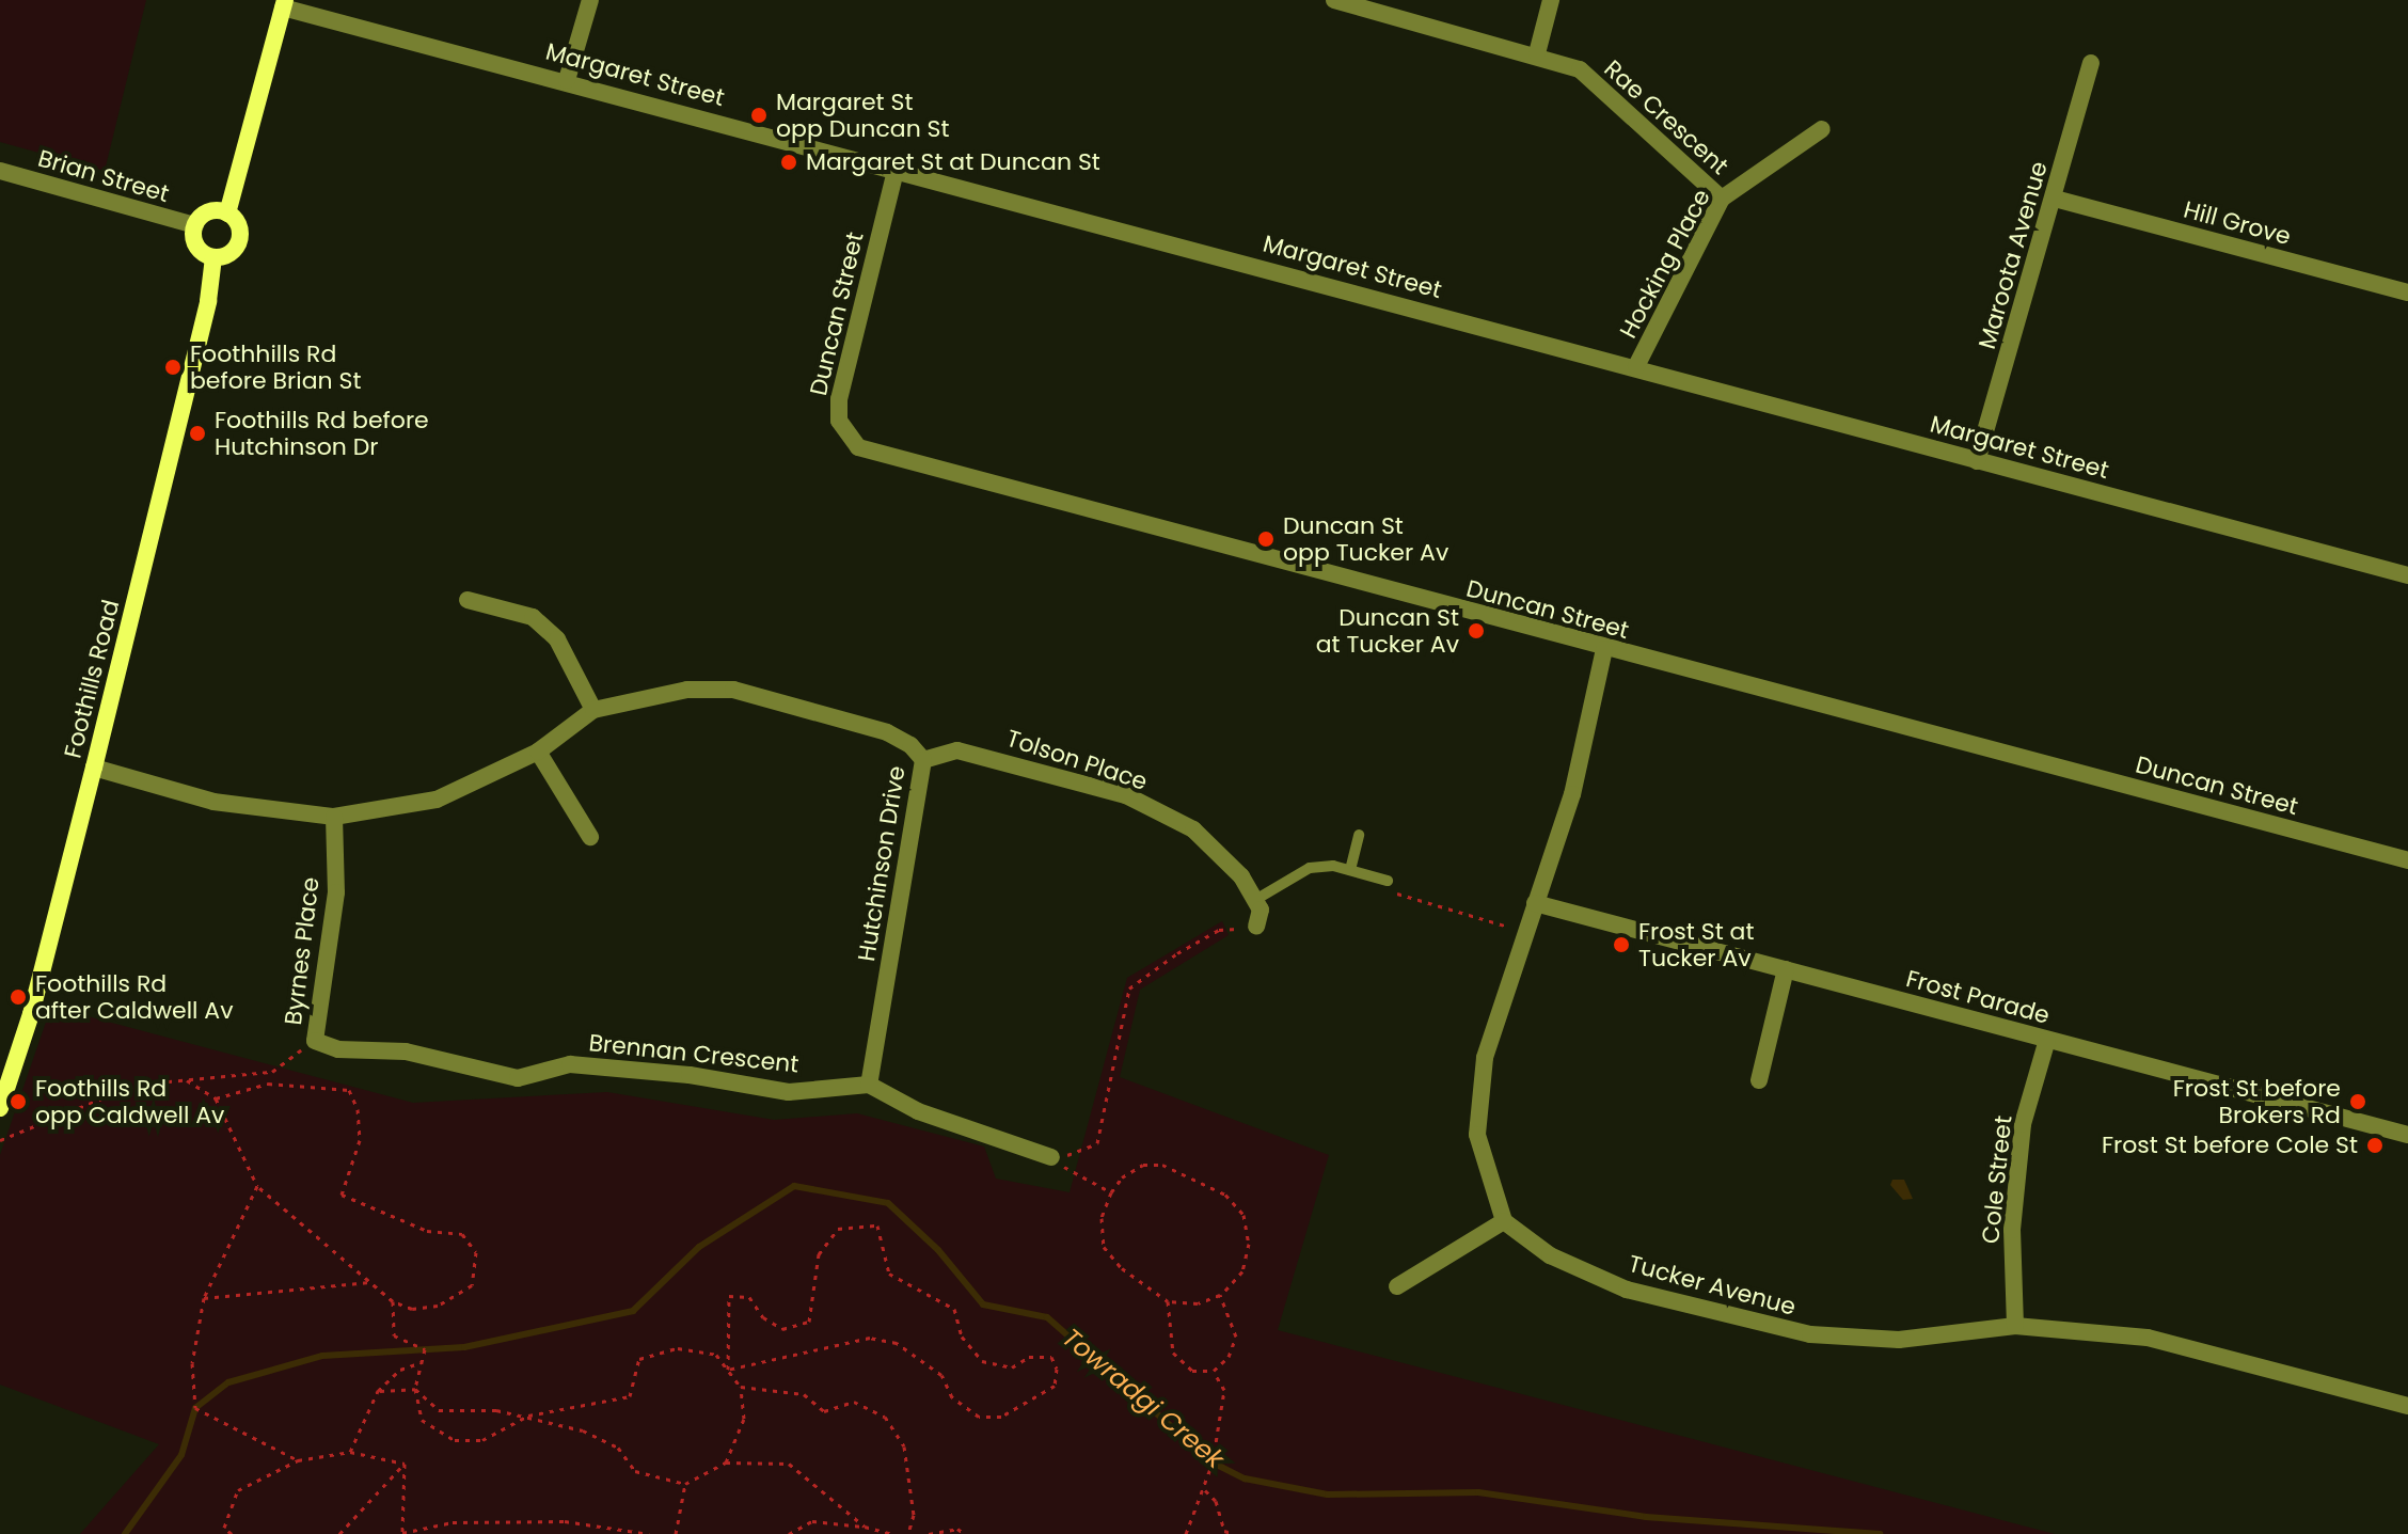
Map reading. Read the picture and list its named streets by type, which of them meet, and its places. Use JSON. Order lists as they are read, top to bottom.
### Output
{
  "streets": {
    "main road": ["Foothills Road"],
    "street": [
      "Margaret Street",
      "Rae Crescent",
      "Brian Street",
      "Hill Grove",
      "Maroota Avenue",
      "Hocking Place",
      "Duncan Street",
      "Tolson Place",
      "Hutchinson Drive",
      "Byrnes Place",
      "Frost Parade",
      "Brennan Crescent",
      "Cole Street",
      "Tucker Avenue"
    ]
  },
  "crossings": [
    ["Margaret Street", "Maroota Avenue"],
    ["Margaret Street", "Hocking Place"],
    ["Margaret Street", "Duncan Street"],
    ["Rae Crescent", "Hocking Place"],
    ["Brian Street", "Foothills Road"],
    ["Hill Grove", "Maroota Avenue"],
    ["Foothills Road", "Hutchinson Drive"],
    ["Tolson Place", "Hutchinson Drive"],
    ["Hutchinson Drive", "Byrnes Place"],
    ["Hutchinson Drive", "Brennan Crescent"],
    ["Byrnes Place", "Brennan Crescent"],
    ["Frost Parade", "Cole Street"],
    ["Cole Street", "Tucker Avenue"]
  ],
  "water": ["Towradgi Creek"],
  "places": [
    "Margaret St opp Duncan St",
    "Margaret St at Duncan St",
    "Foothhills Rd before Brian St",
    "Foothills Rd before Hutchinson Dr",
    "Duncan St opp Tucker Av",
    "Duncan St at Tucker Av",
    "Frost St at Tucker Av",
    "Foothills Rd after Caldwell Av",
    "Foothills Rd opp Caldwell Av",
    "Frost St before Brokers Rd",
    "Frost St before Cole St"
  ]
}
